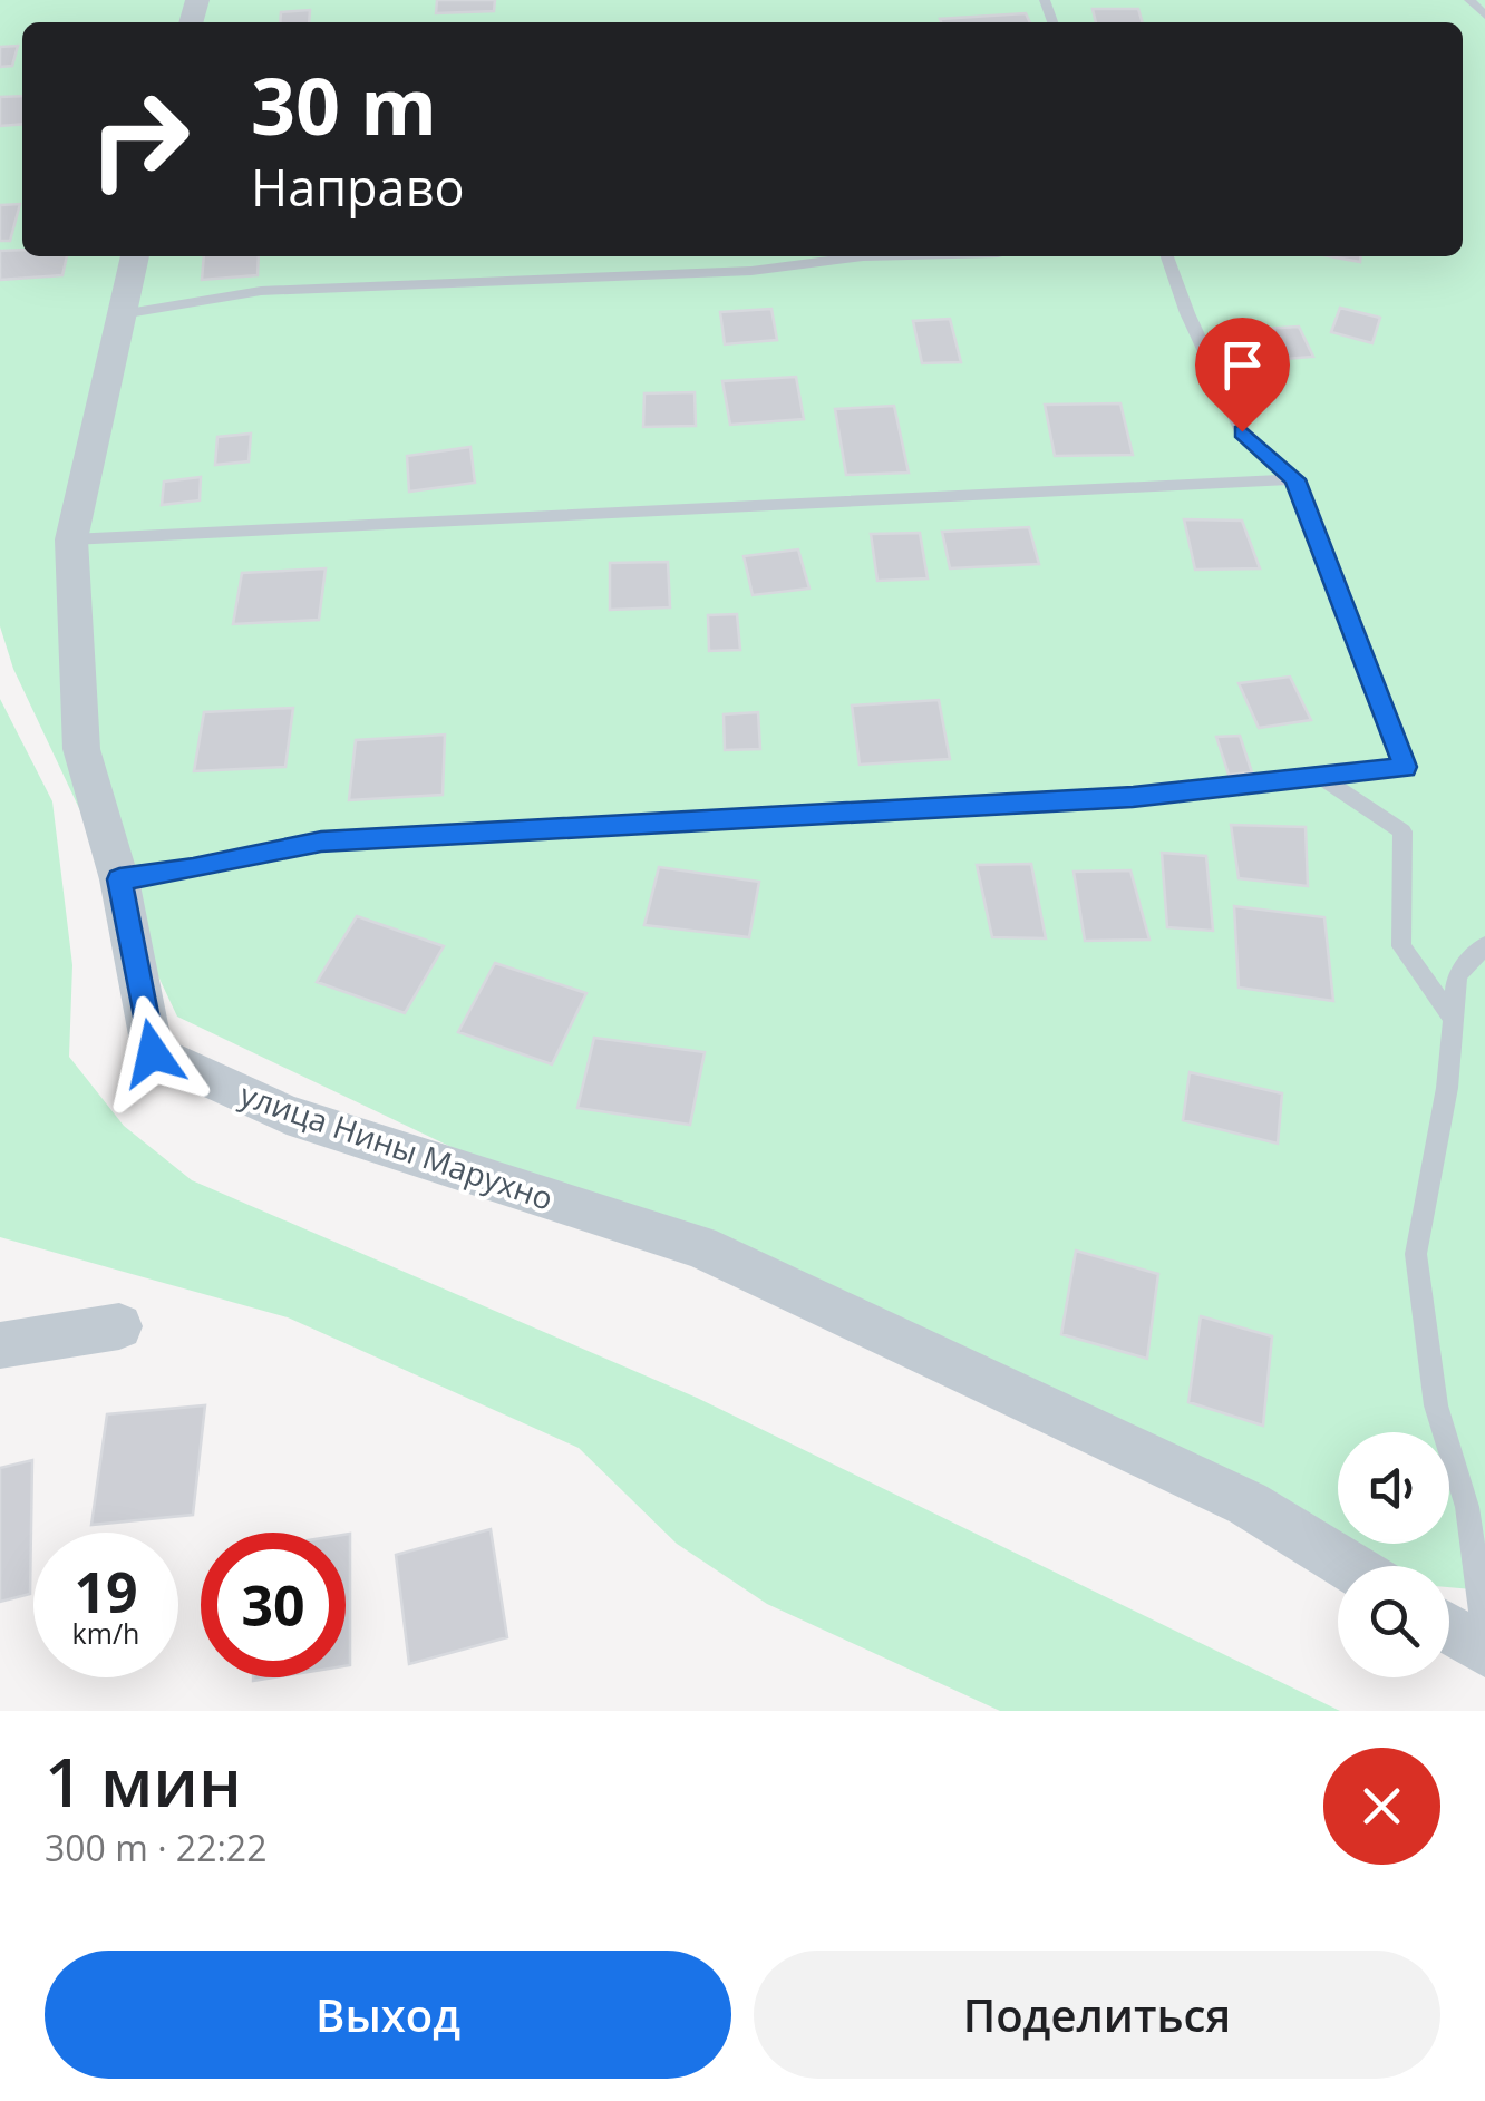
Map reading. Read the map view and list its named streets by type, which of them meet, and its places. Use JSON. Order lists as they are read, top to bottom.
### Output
{
  "streets": {
    "street": ["улица Нины Марухно"]
  },
  "page": {
    "turn": ["30 m", "Направо"],
    "speed": "19 km/h",
    "limit": "30",
    "heading": ["1 мин", "300 m · 22:22"],
    "buttons": ["Выход", "Поделиться"]
  }
}
